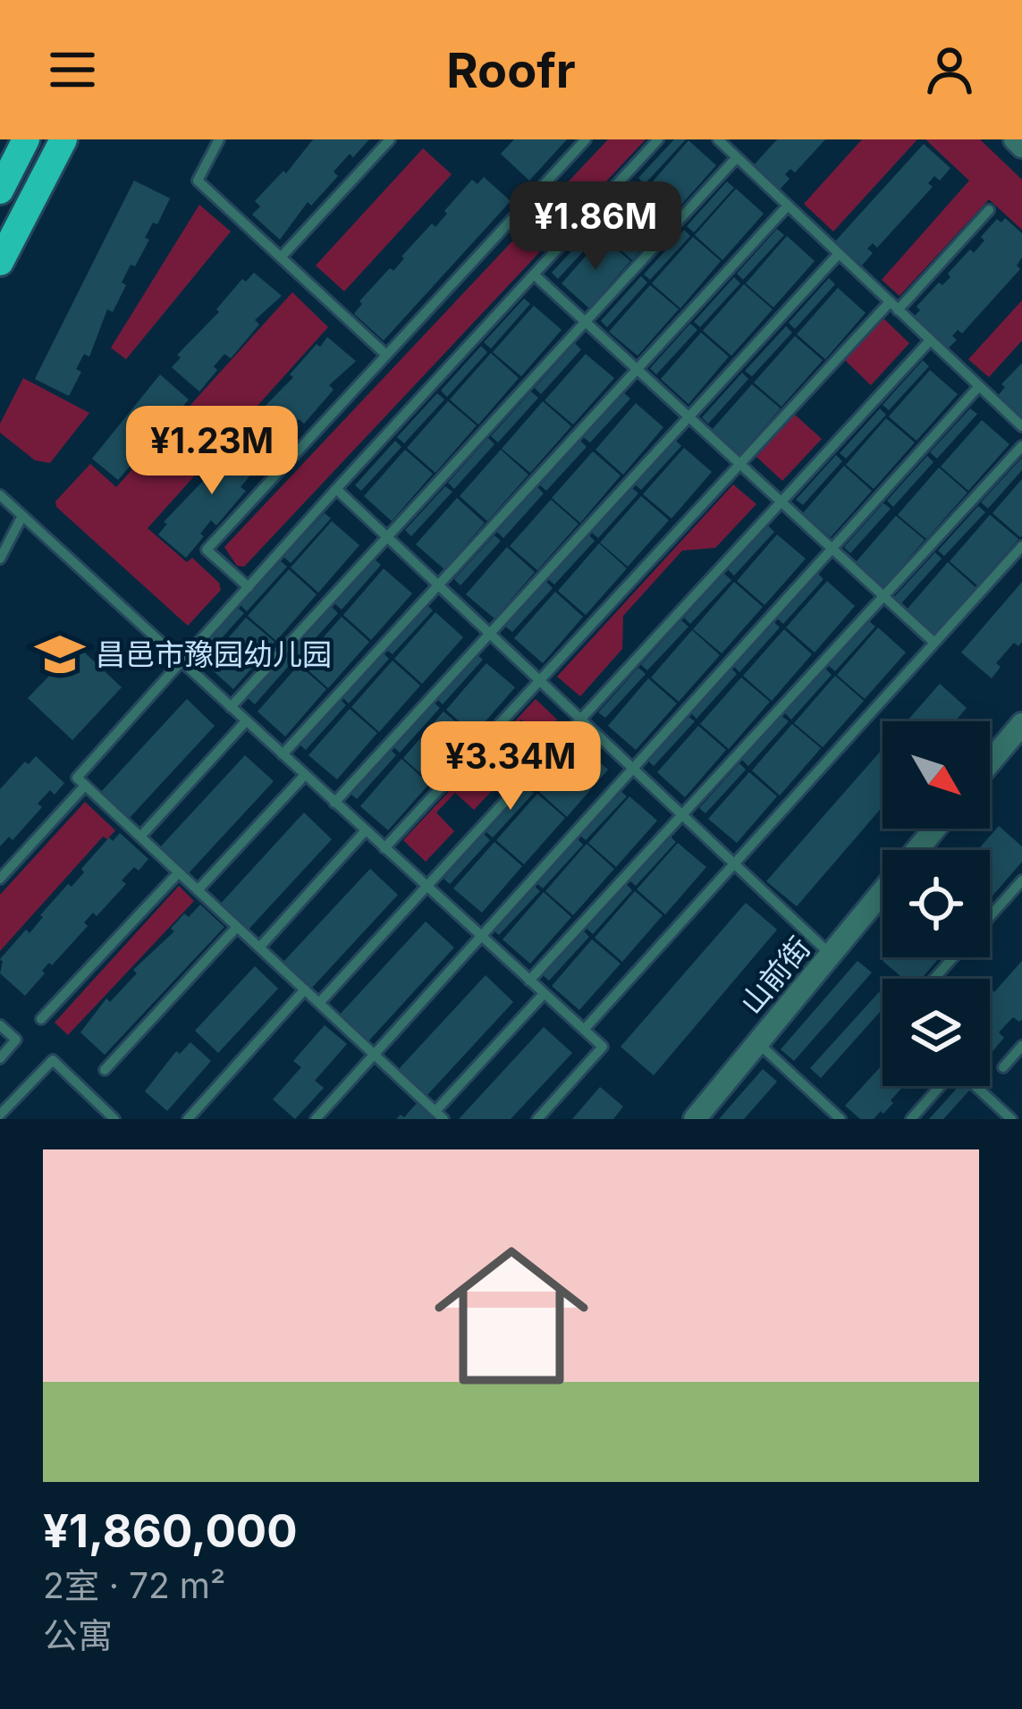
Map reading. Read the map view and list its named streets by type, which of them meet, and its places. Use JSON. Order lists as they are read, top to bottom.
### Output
{
  "streets": {
    "street": ["山前街"]
  },
  "places": {
    "school or university": ["昌邑市豫园幼儿园"]
  },
  "north": "bottom right",
  "page": {
    "header": "Roofr",
    "price": ["¥1.86M", "¥1.23M", "¥3.34M"],
    "list": [
      {
        "name": "¥1,860,000",
        "note": "2室 · 72 m² · 公寓"
      }
    ]
  }
}
